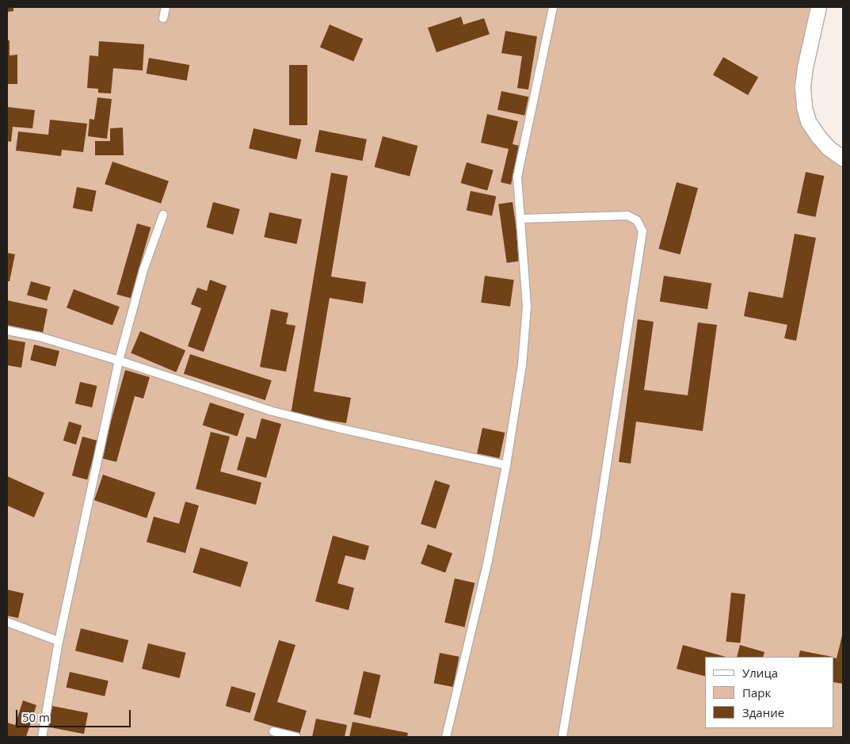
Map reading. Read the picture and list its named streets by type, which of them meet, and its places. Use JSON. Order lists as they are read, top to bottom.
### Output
{
  "legend": ["Улица", "Парк", "Здание"],
  "scale_bar": "50 m"
}
